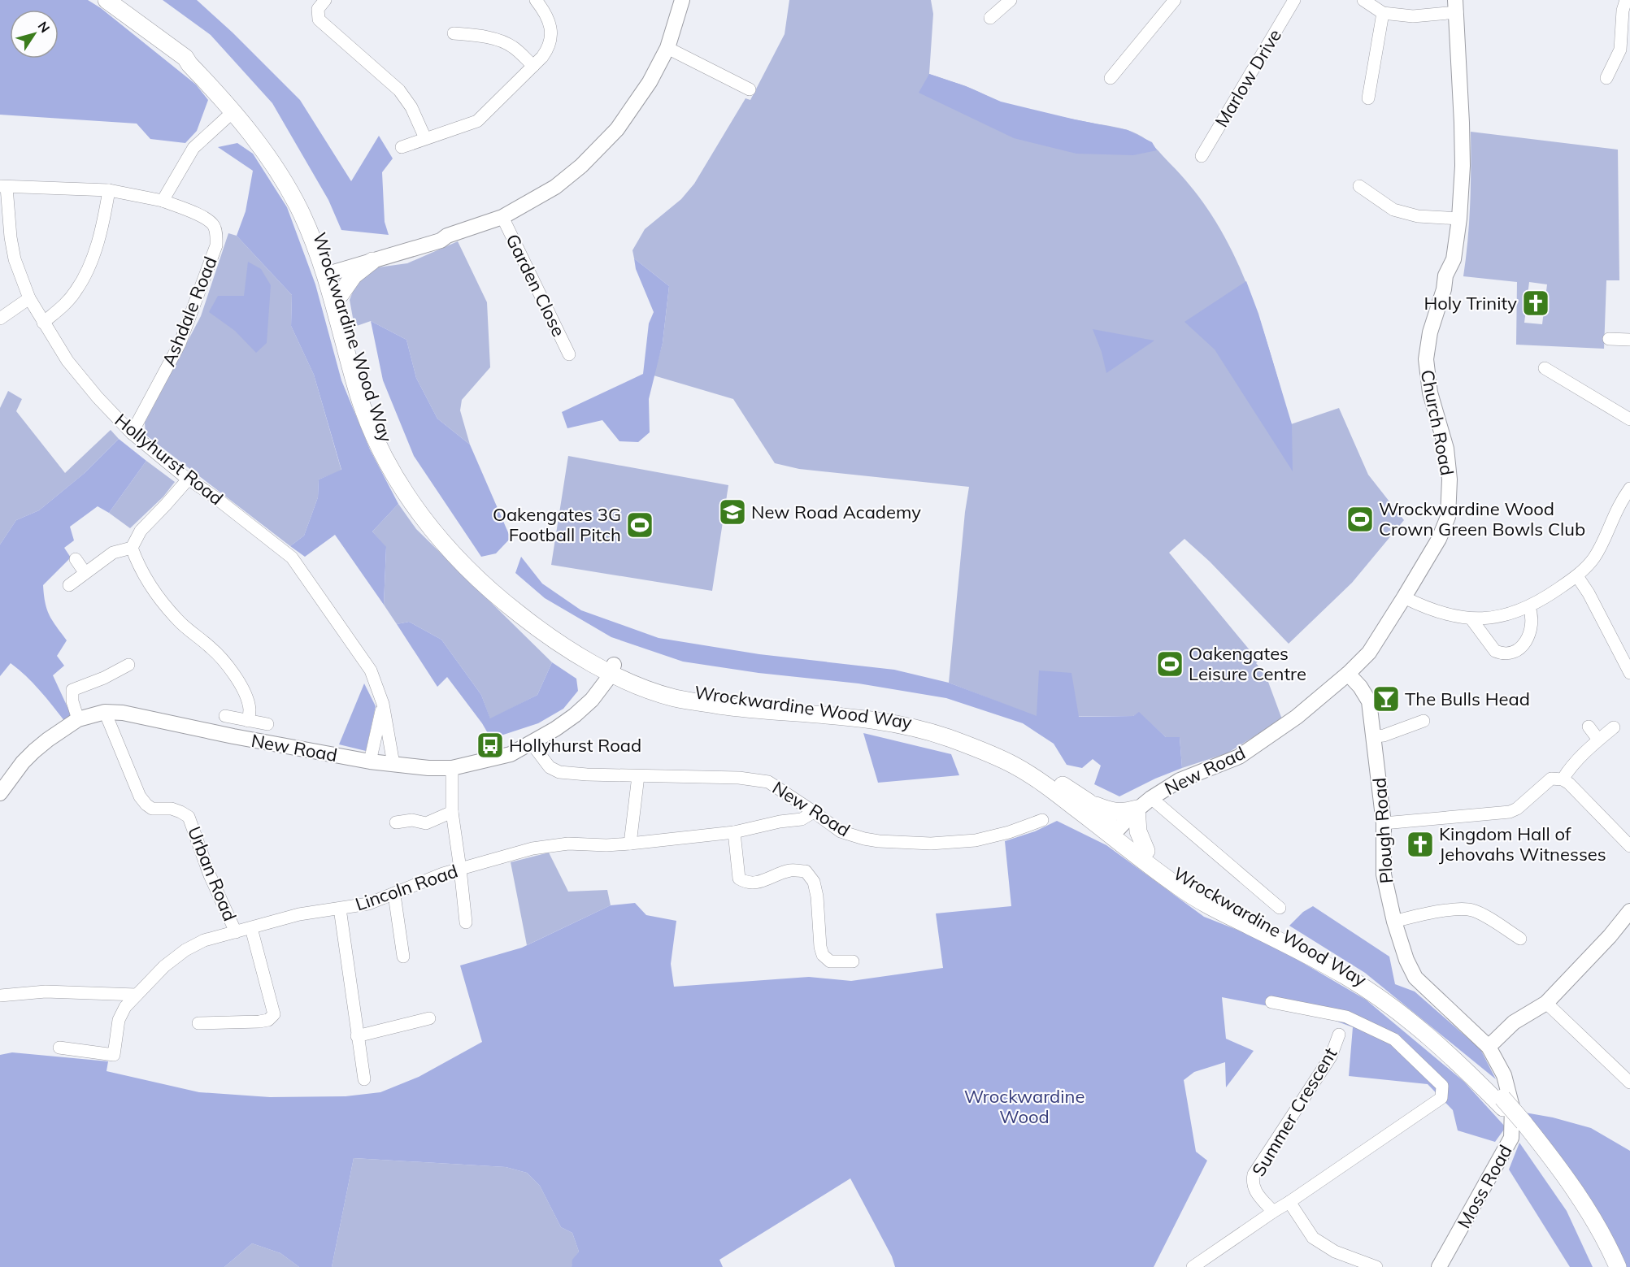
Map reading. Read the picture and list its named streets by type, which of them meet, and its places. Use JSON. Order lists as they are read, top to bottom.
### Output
{
  "streets": {
    "main road": ["Wrockwardine Wood Way"],
    "street": [
      "Marlow Drive",
      "Garden Close",
      "Ashdale Road",
      "Church Road",
      "Hollyhurst Road",
      "New Road",
      "Plough Road",
      "Urban Road",
      "Lincoln Road",
      "Summer Crescent",
      "Moss Road"
    ]
  },
  "crossings": [
    ["Ashdale Road", "Hollyhurst Road"],
    ["Wrockwardine Wood Way", "New Road"],
    ["Church Road", "New Road"],
    ["Church Road", "Plough Road"],
    ["Hollyhurst Road", "New Road"],
    ["New Road", "Plough Road"],
    ["New Road", "Urban Road"],
    ["New Road", "Lincoln Road"],
    ["Plough Road", "Moss Road"],
    ["Urban Road", "Lincoln Road"]
  ],
  "parks": ["Wrockwardine Wood"],
  "places": {
    "church": ["Holy Trinity", "Kingdom Hall of Jehovahs Witnesses"],
    "school or university": ["New Road Academy"],
    "sports": ["Wrockwardine Wood Crown Green Bowls Club", "Oakengates 3G Football Pitch", "Oakengates Leisure Centre"],
    "bar": ["The Bulls Head"],
    "bus stop": ["Hollyhurst Road"]
  },
  "north": "top right"
}
